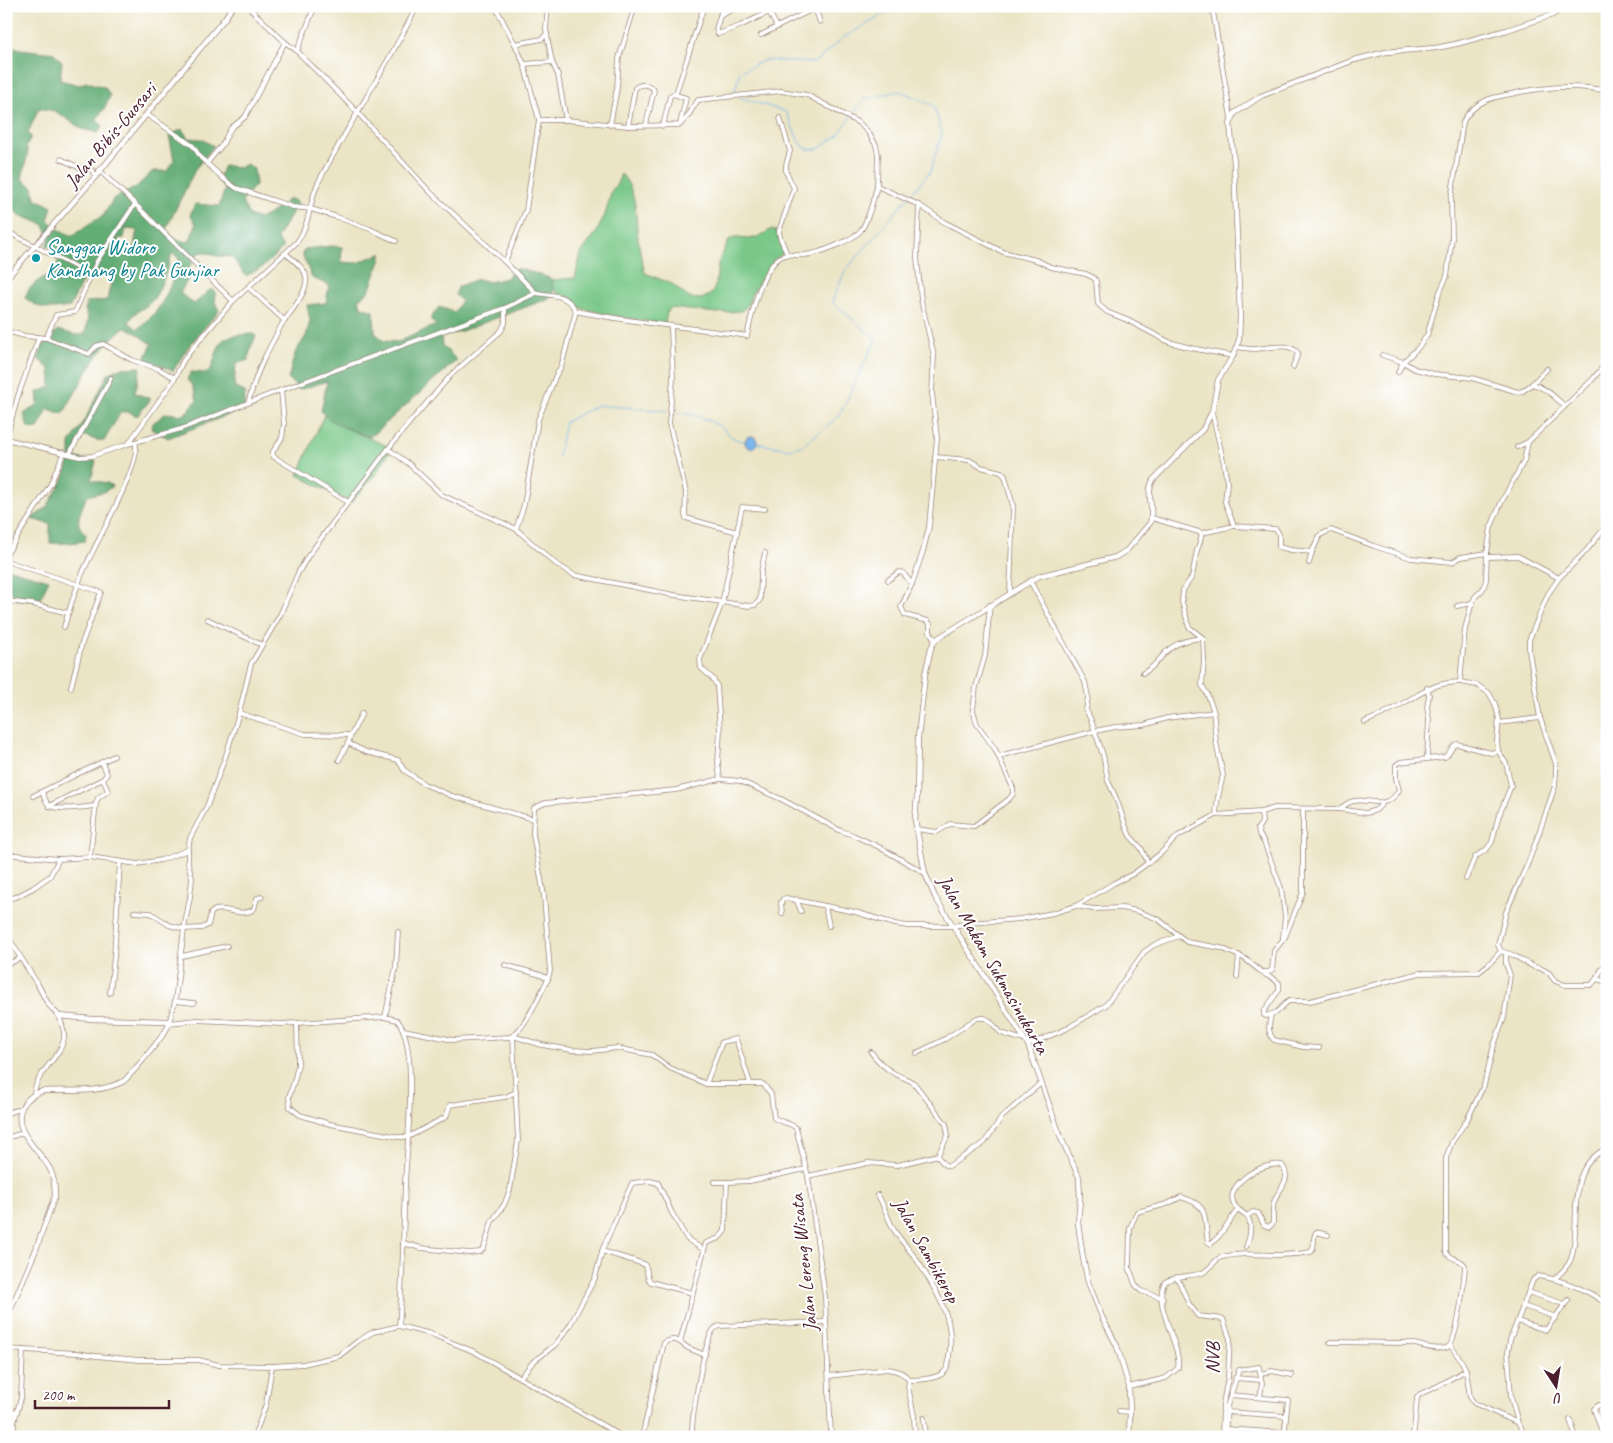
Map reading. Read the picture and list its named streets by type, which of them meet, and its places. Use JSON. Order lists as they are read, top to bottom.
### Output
{
  "streets": {
    "street": [
      "Jalan Bibis-Guosari",
      "Jalan Makam Sukmasinukarta",
      "Jalan Sambikerep",
      "Jalan Lereng Wisata",
      "NVB"
    ]
  },
  "places": ["Sanggar Widoro Kandhang by Pak Gunjiar"],
  "scale_bar": "200 m",
  "north": "bottom"
}
